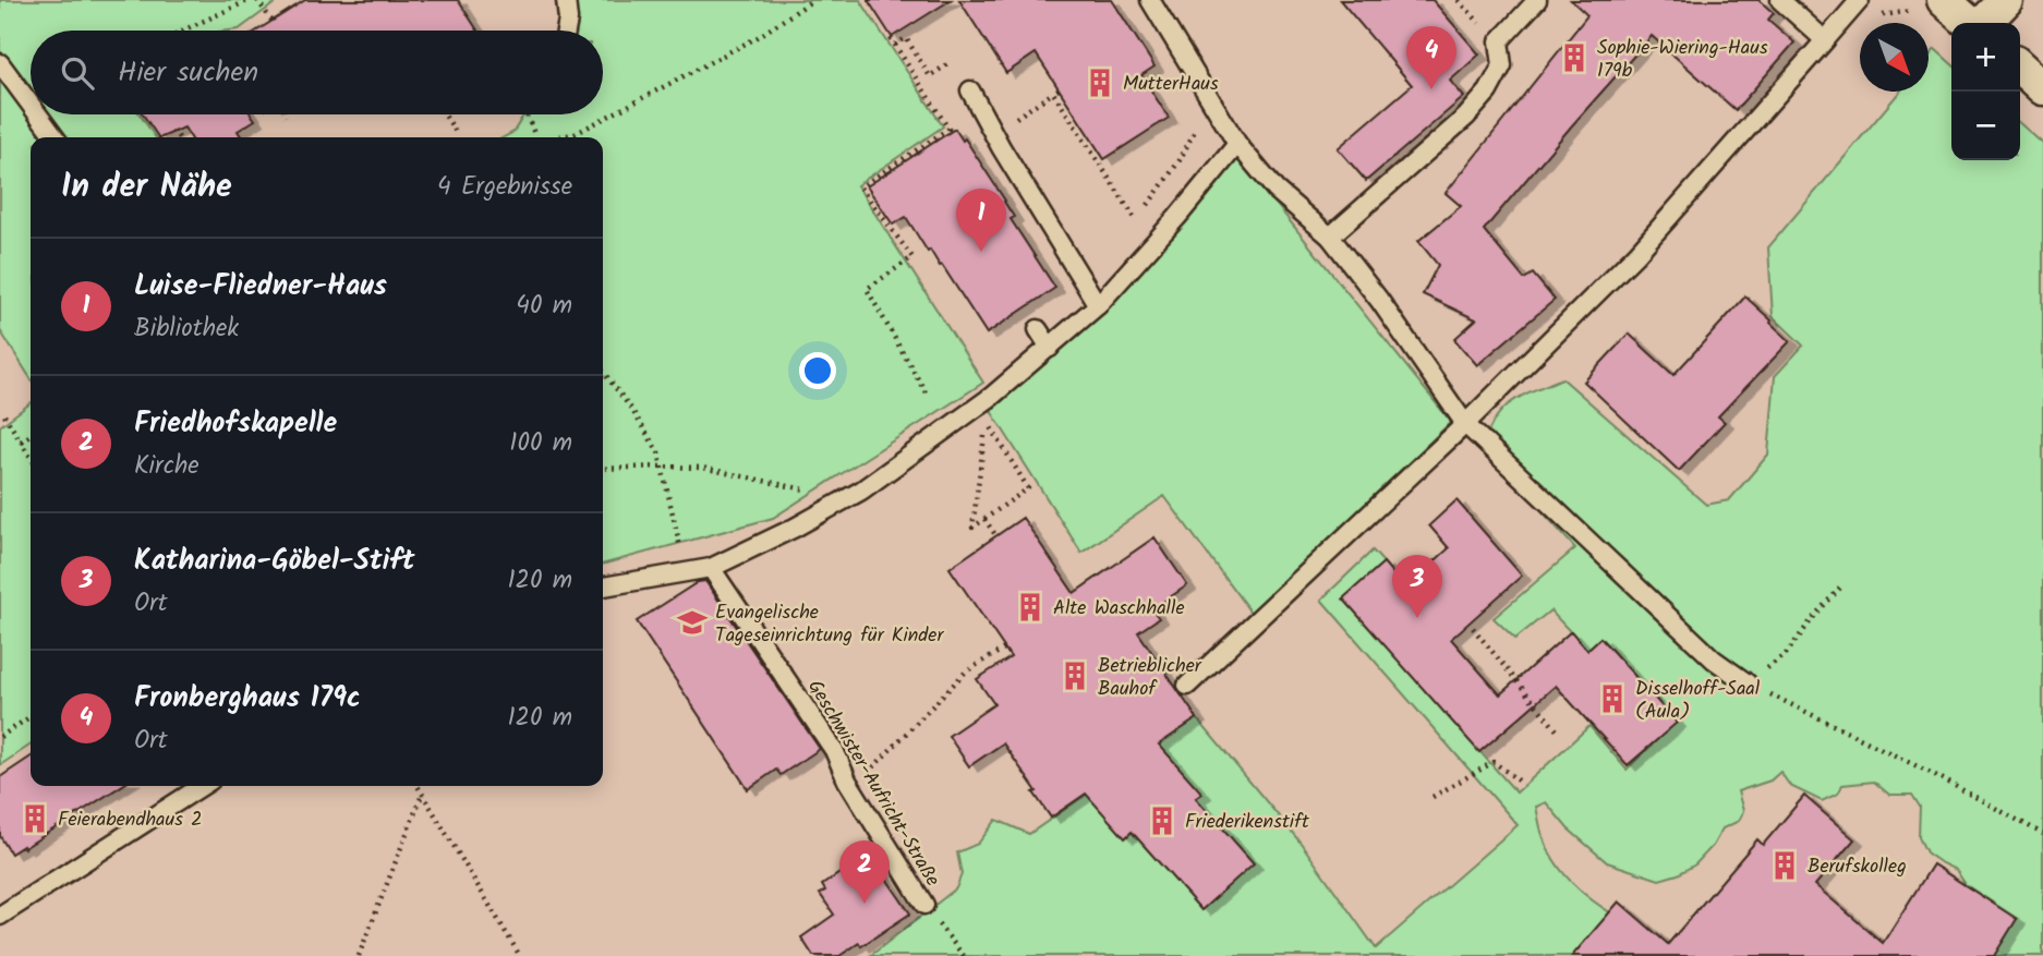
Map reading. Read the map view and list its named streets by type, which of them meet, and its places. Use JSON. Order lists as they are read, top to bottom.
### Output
{
  "streets": {
    "lane": ["Geschwister-Aufricht-Straße"]
  },
  "places": {
    "building": [
      "Sophie-Wiering-Haus 179b",
      "MutterHaus",
      "Alte Waschhalle",
      "Betrieblicher Bauhof",
      "Disselhoff-Saal (Aula)",
      "Feierabendhaus 2",
      "Friederikenstift",
      "Berufskolleg"
    ],
    "school or university": ["Evangelische Tageseinrichtung für Kinder"]
  },
  "north": "bottom right",
  "page": {
    "map_buttons": ["+", "−"],
    "pins": [
      "4",
      "1",
      "3",
      "2"
    ],
    "search": "Hier suchen",
    "heading": ["In der Nähe", "4 Ergebnisse"],
    "list": [
      {
        "mark": "1",
        "name": "Luise-Fliedner-Haus",
        "note": "Bibliothek",
        "value": "40 m"
      },
      {
        "mark": "2",
        "name": "Friedhofskapelle",
        "note": "Kirche",
        "value": "100 m"
      },
      {
        "mark": "3",
        "name": "Katharina-Göbel-Stift",
        "note": "Ort",
        "value": "120 m"
      },
      {
        "mark": "4",
        "name": "Fronberghaus 179c",
        "note": "Ort",
        "value": "120 m"
      }
    ]
  }
}
